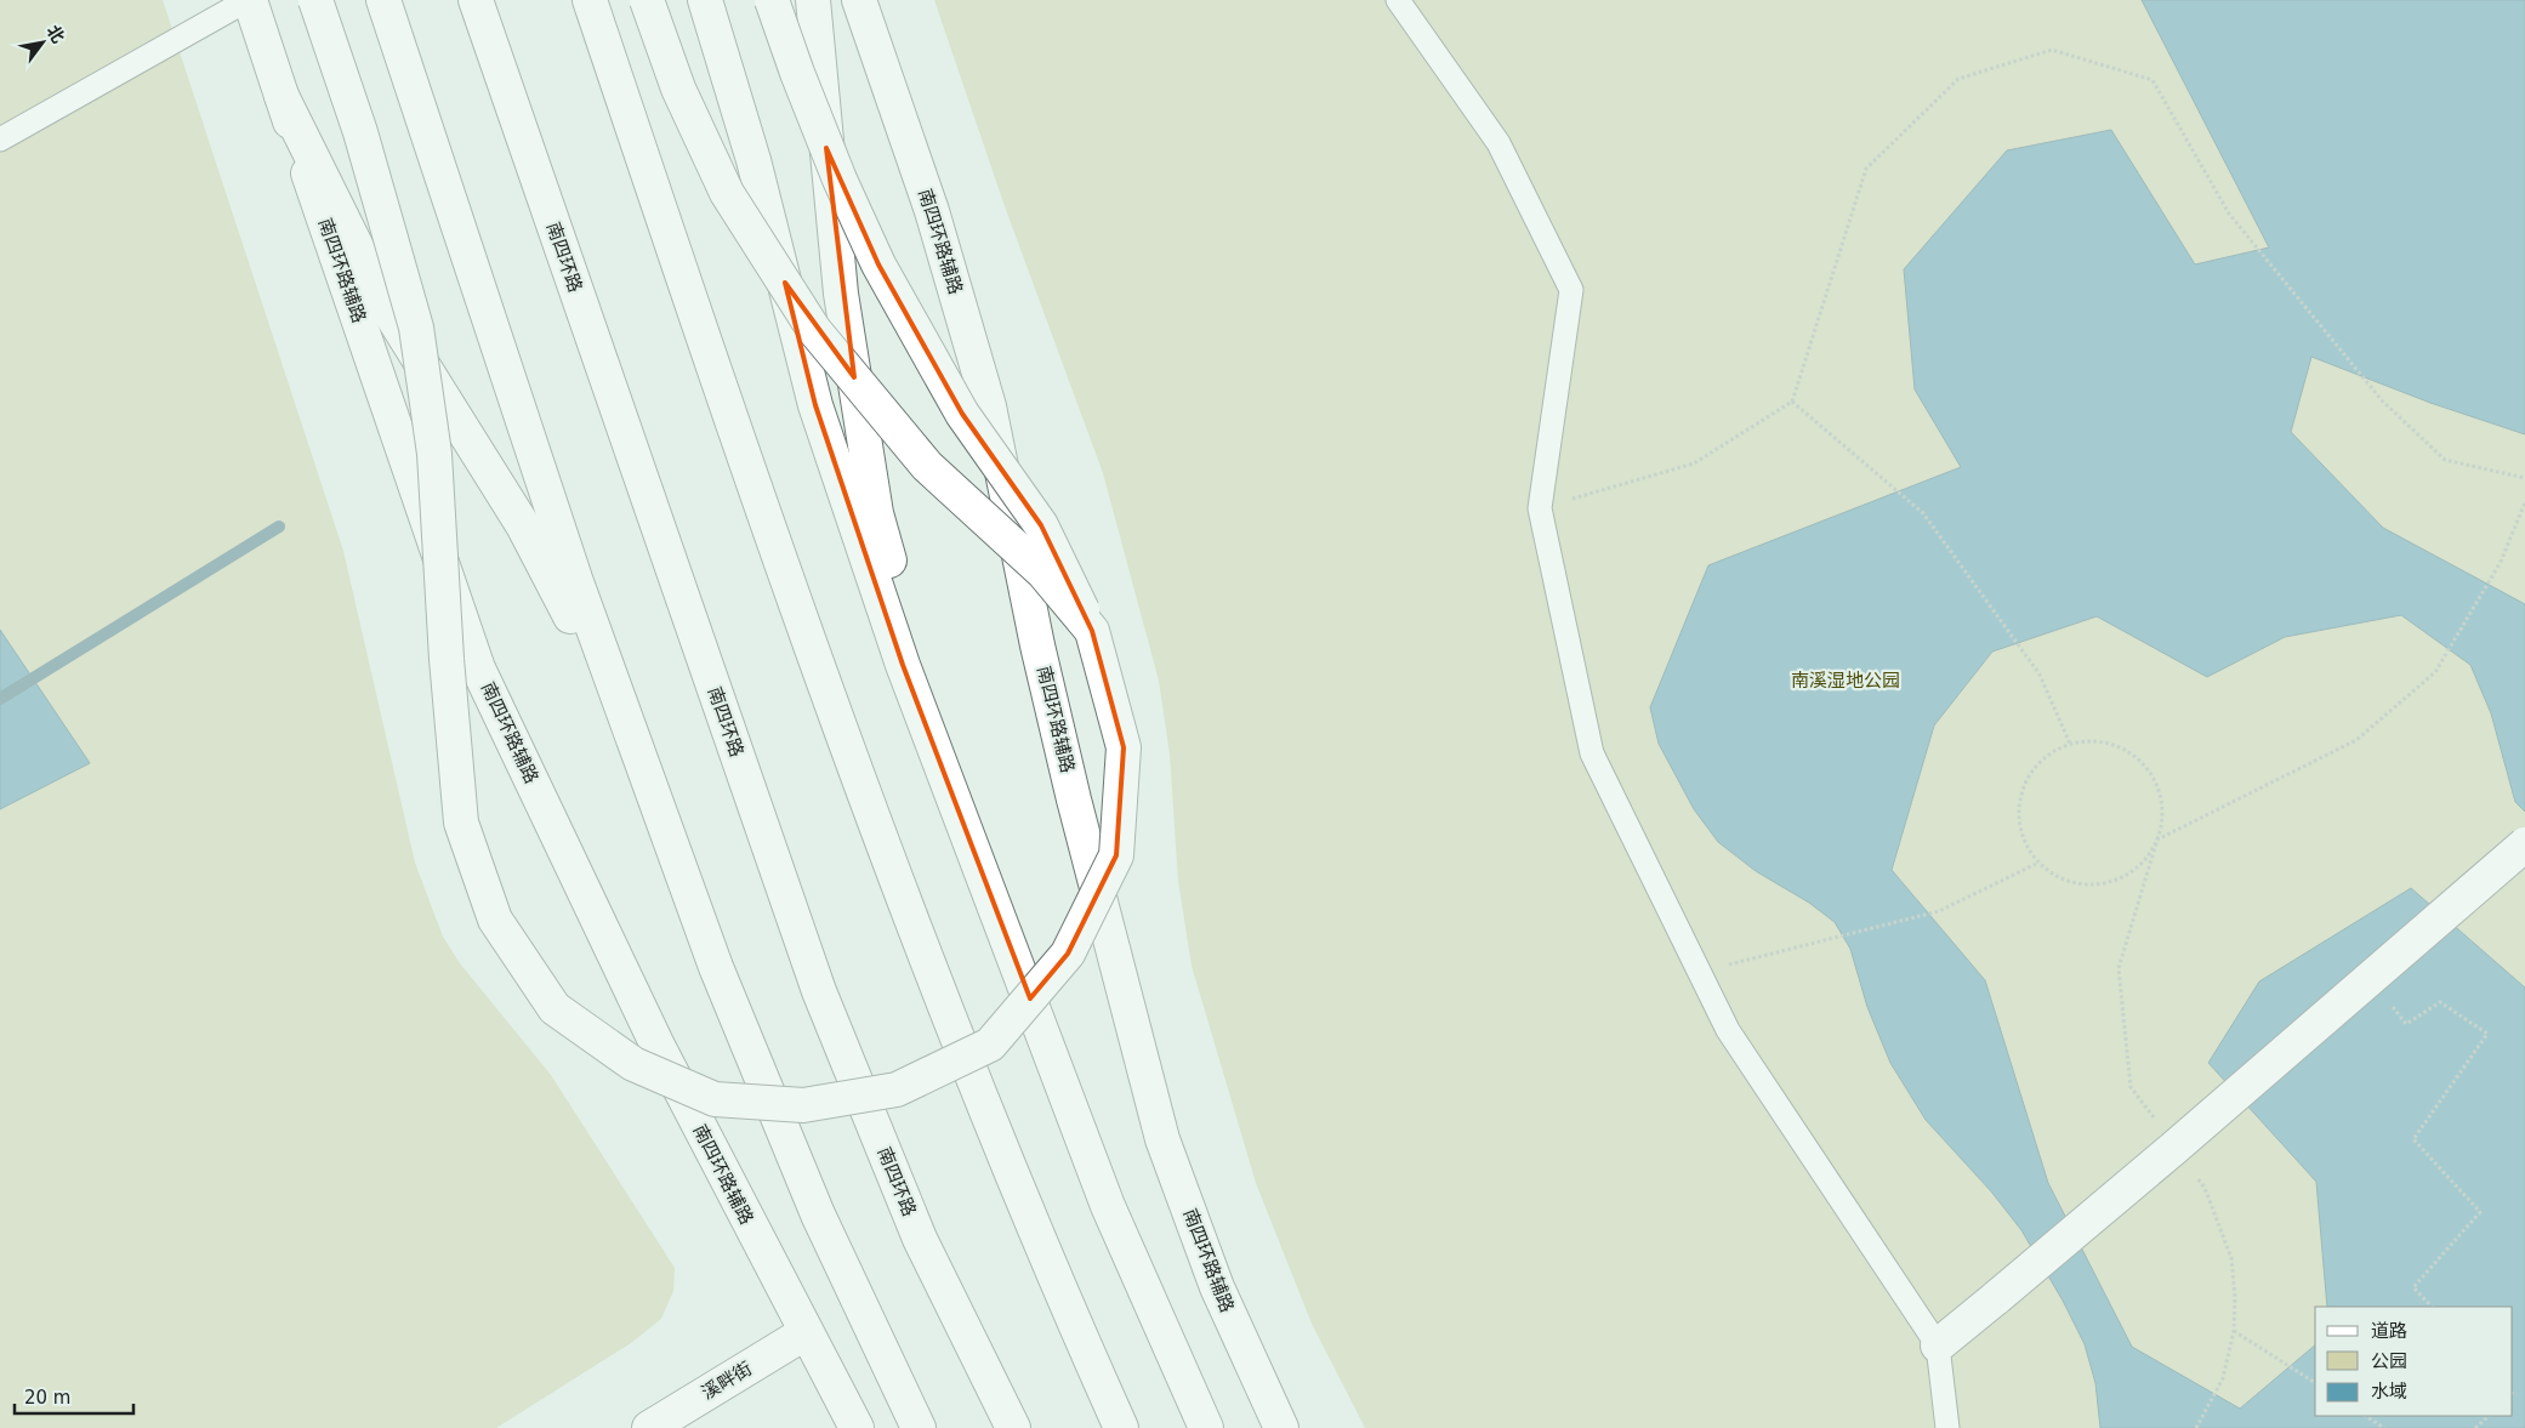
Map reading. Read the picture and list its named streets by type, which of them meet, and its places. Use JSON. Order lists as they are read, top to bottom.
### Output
{
  "streets": {
    "main road": ["南四环路辅路", "南四环路", "溪畔街"]
  },
  "crossings": [
    ["南四环路辅路", "溪畔街"]
  ],
  "parks": ["南溪湿地公园"],
  "legend": ["道路", "公园", "水域"],
  "scale_bar": "20 m",
  "north": "top right"
}
